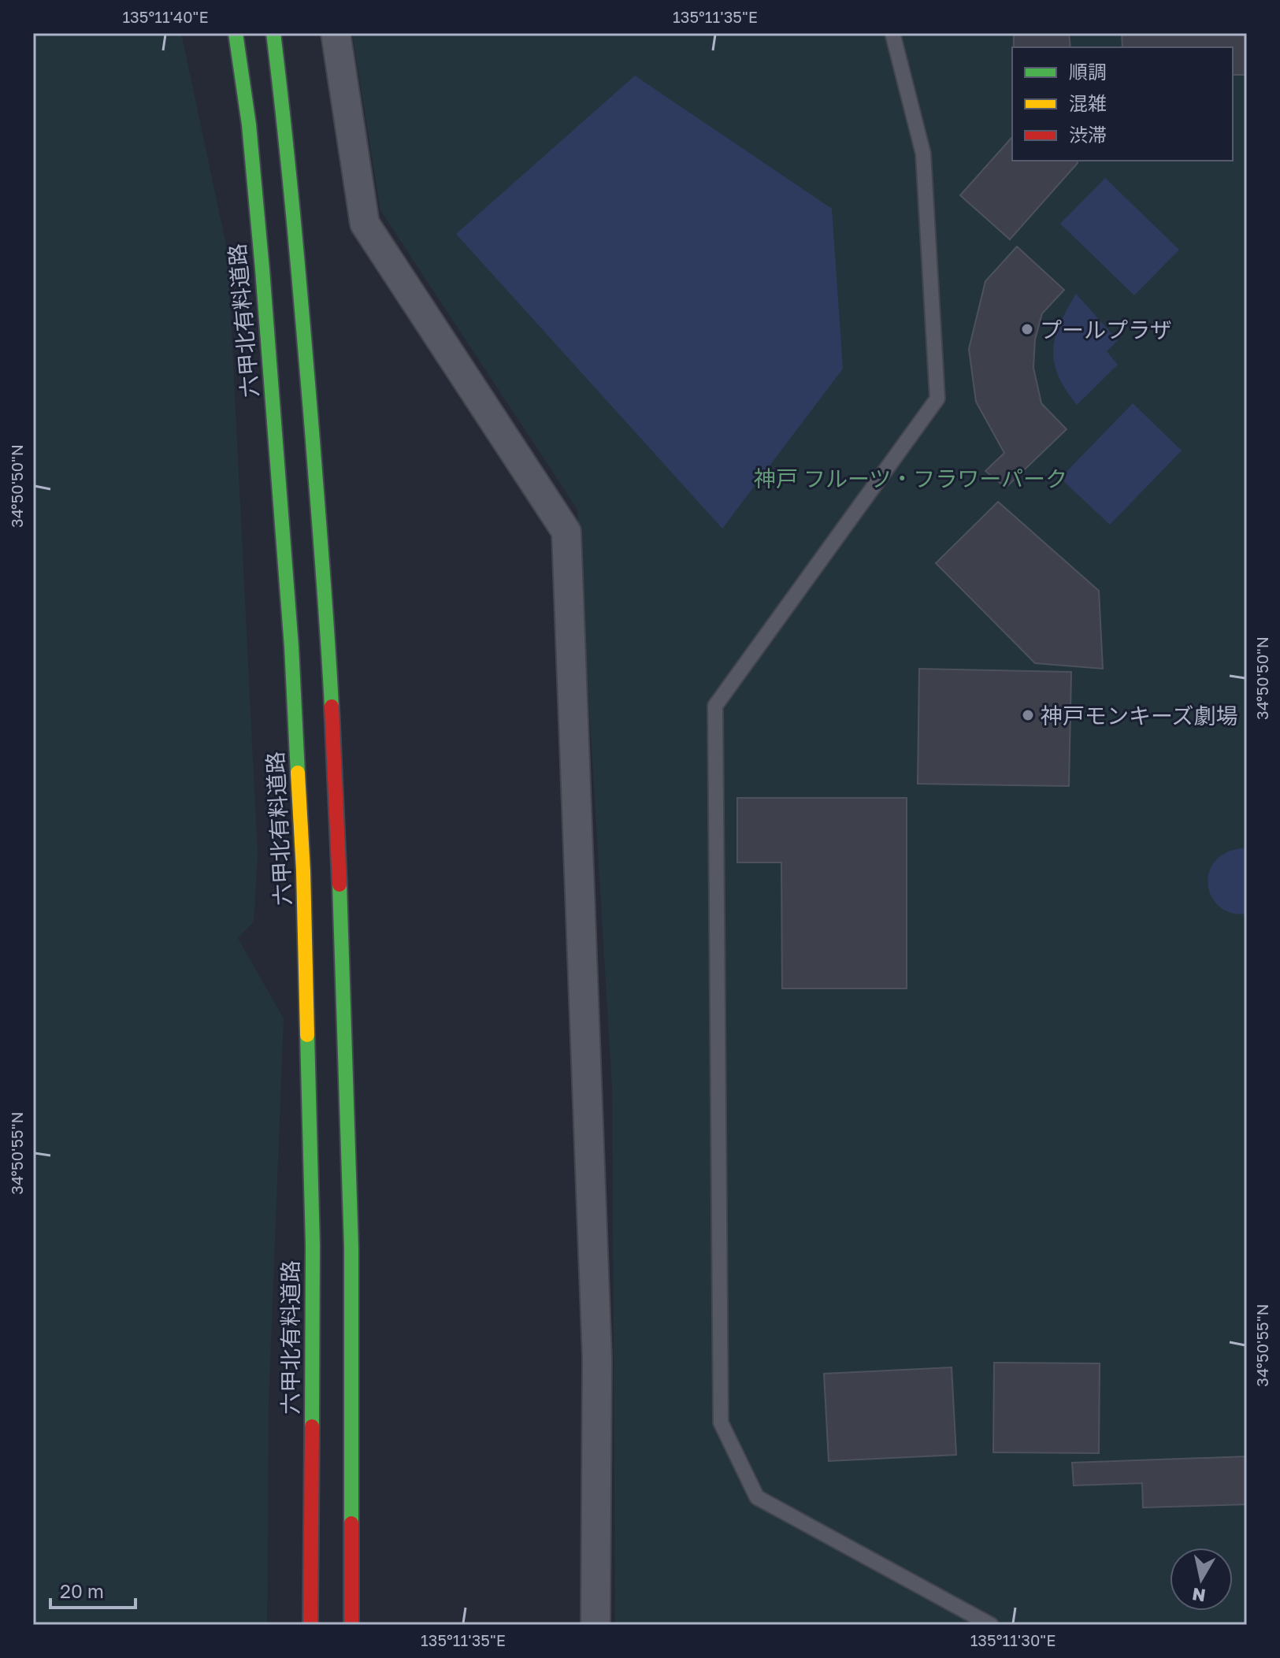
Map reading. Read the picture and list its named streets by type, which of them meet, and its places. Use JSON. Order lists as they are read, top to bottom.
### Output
{
  "streets": {
    "main road": ["六甲北有料道路"]
  },
  "parks": ["神戸 フルーツ・フラワーパーク"],
  "places": ["プールプラザ", "神戸モンキーズ劇場"],
  "legend": ["順調", "混雑", "渋滞"],
  "scale_bar": "20 m",
  "north": "bottom",
  "coordinates": [
    "135°11'40\"E",
    "135°11'35\"E",
    "34°50'50\"N",
    "34°50'55\"N",
    "135°11'30\"E"
  ]
}
